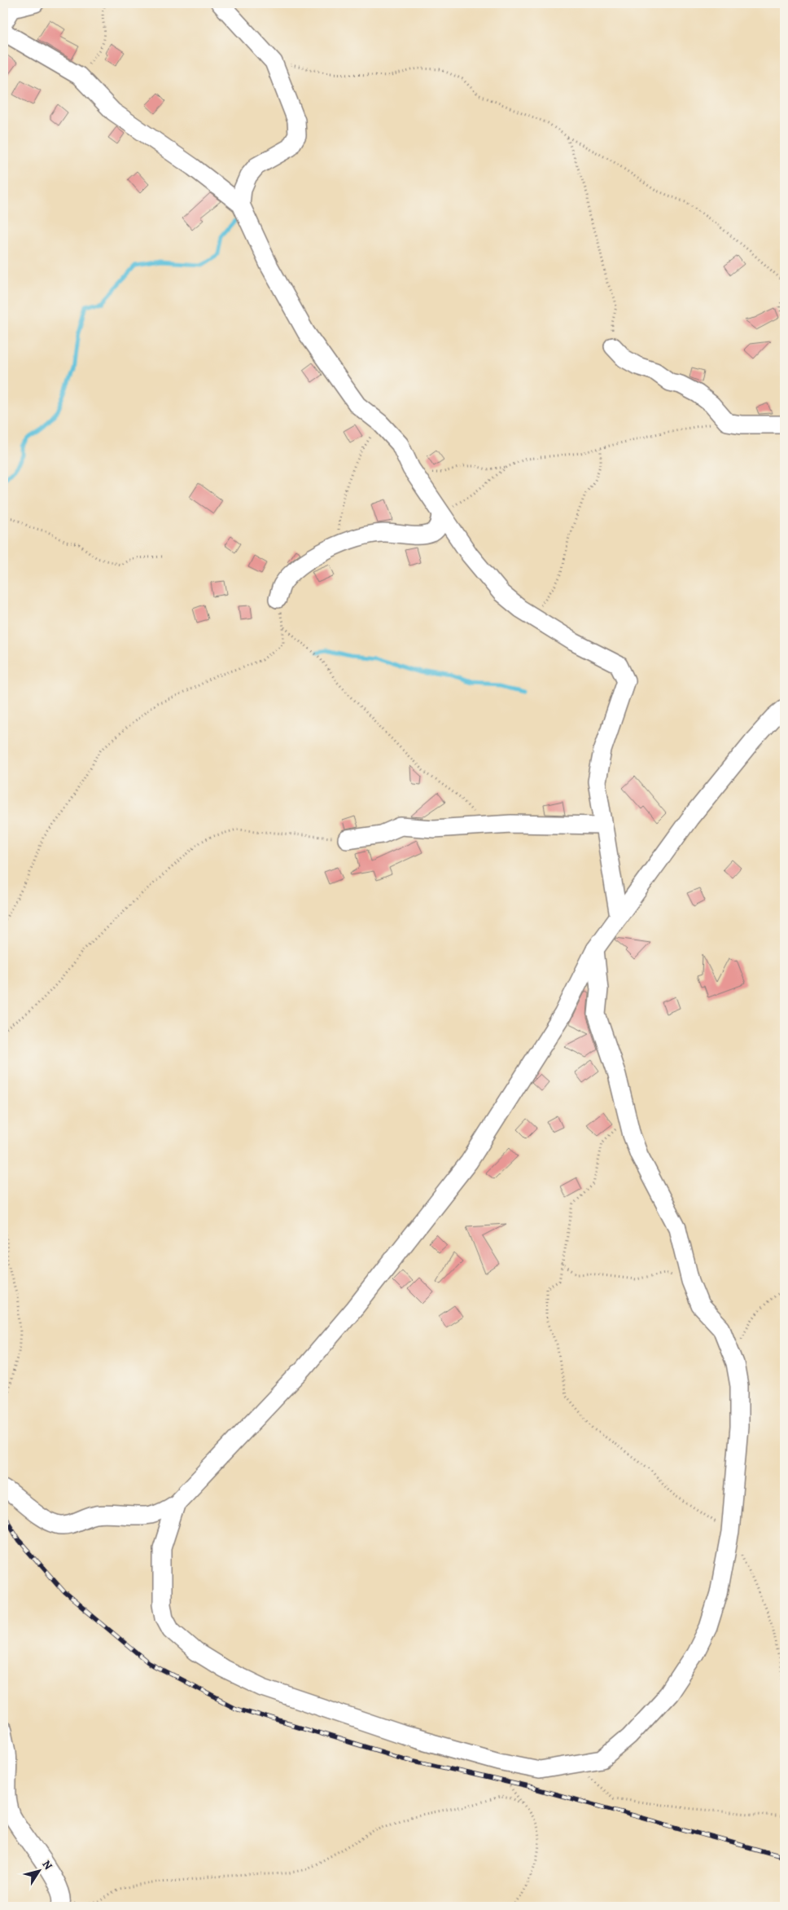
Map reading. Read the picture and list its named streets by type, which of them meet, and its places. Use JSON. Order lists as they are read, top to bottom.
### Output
{
  "north": "top right"
}
